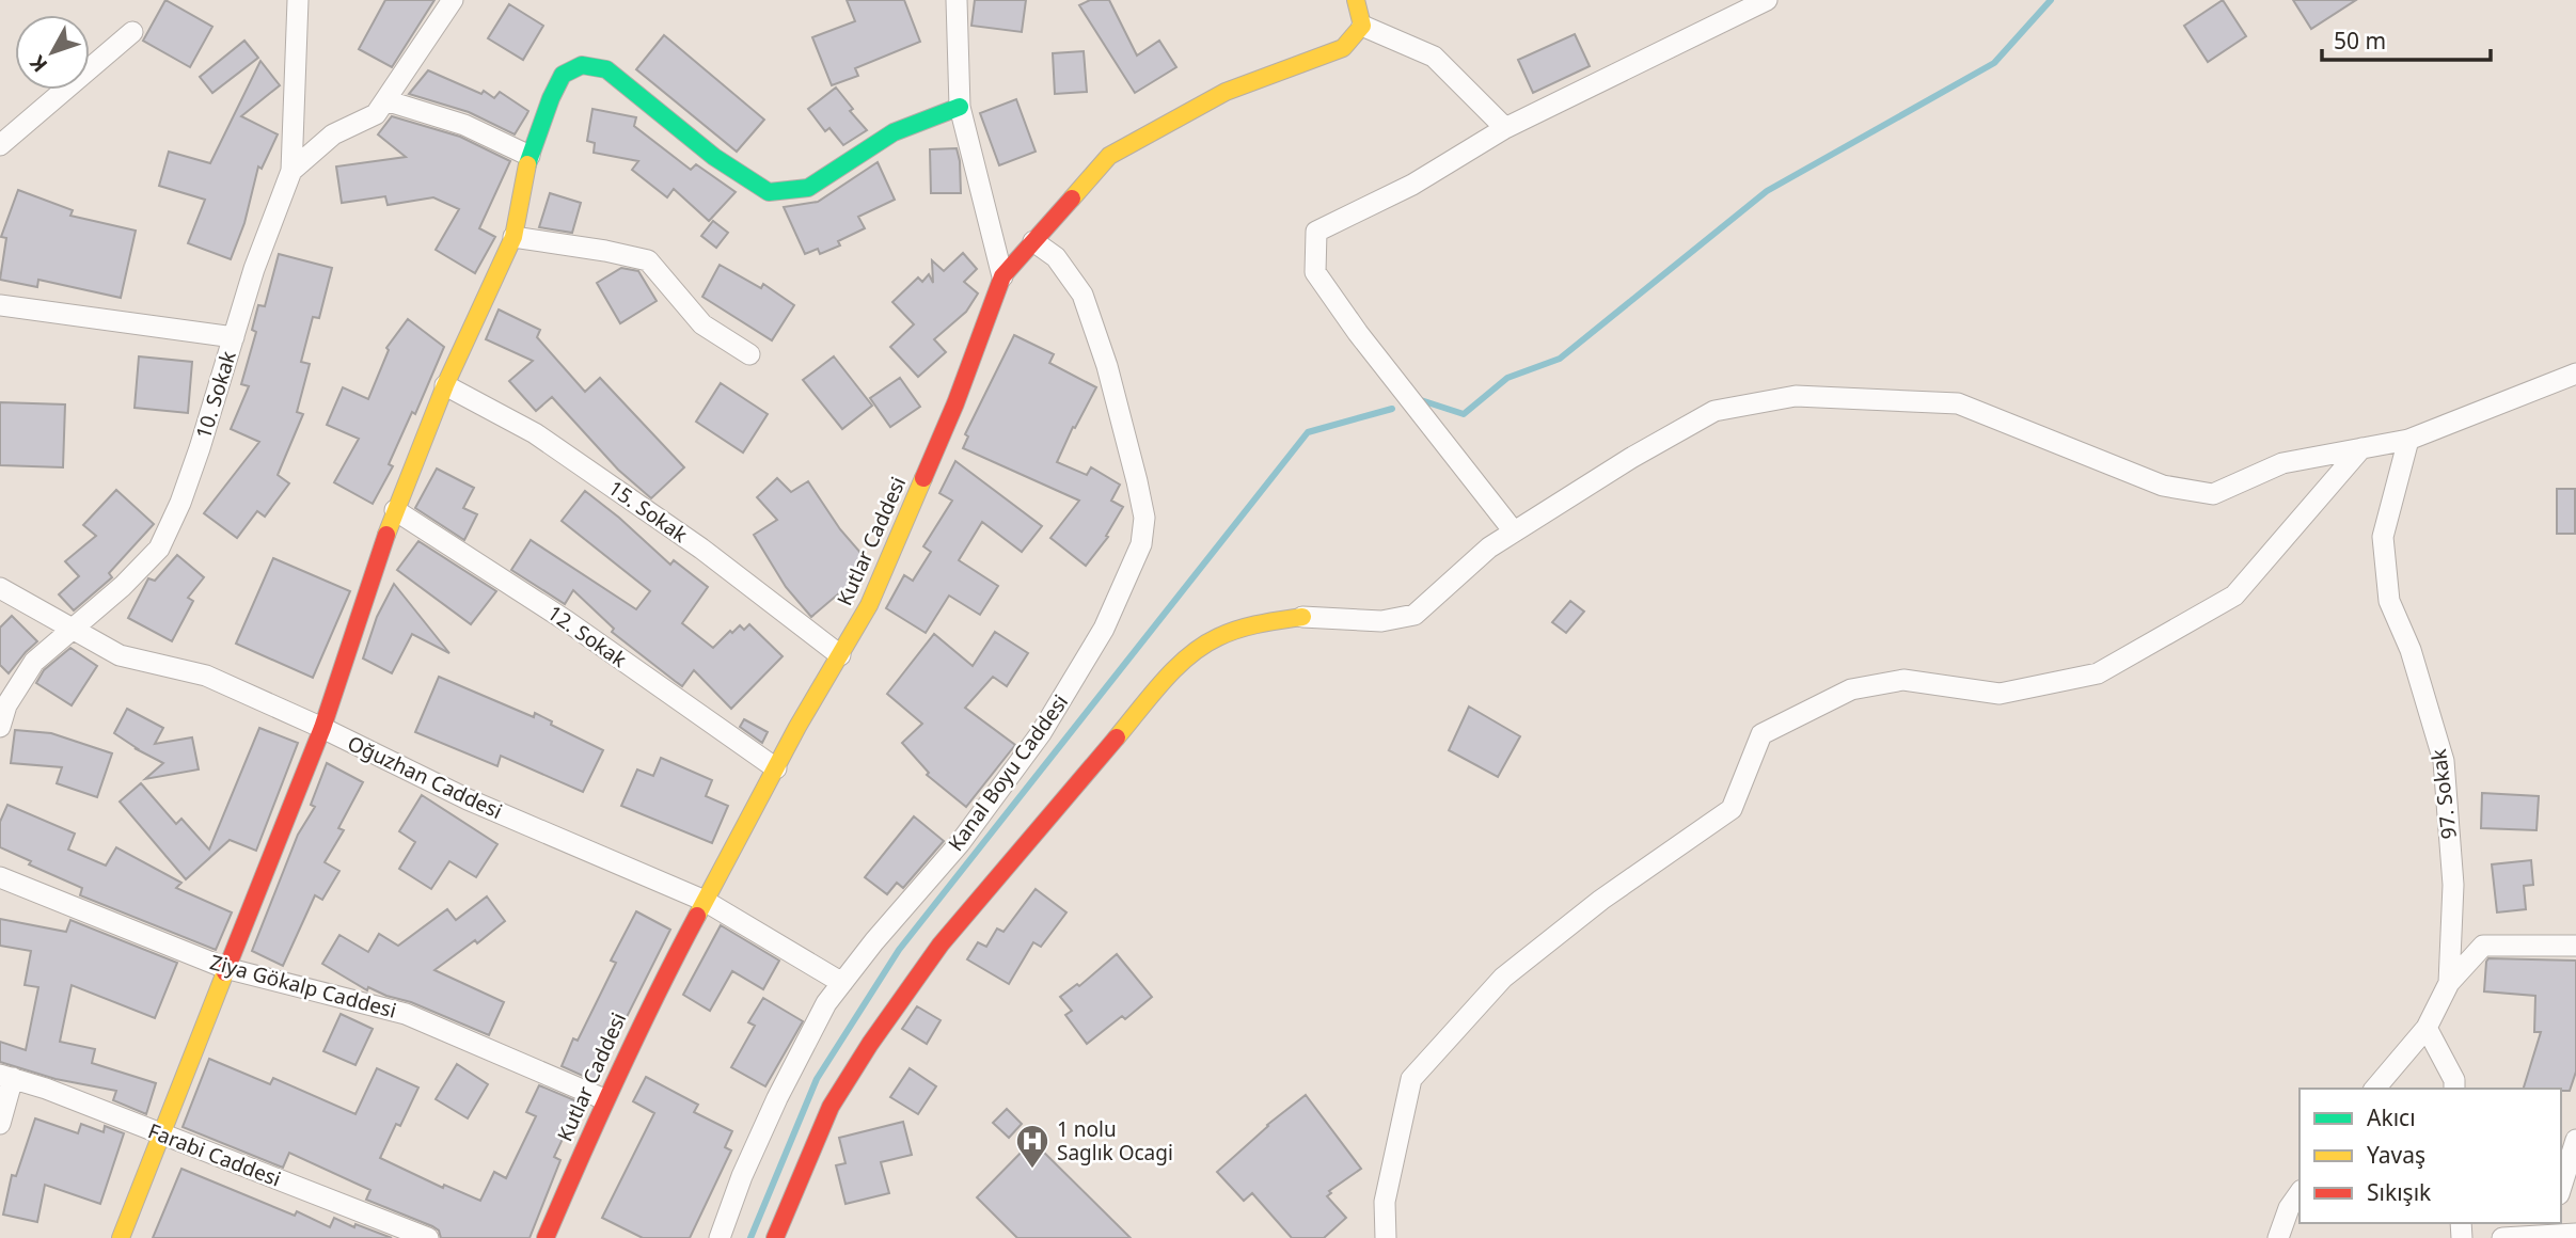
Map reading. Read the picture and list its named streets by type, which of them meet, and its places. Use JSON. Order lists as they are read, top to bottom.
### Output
{
  "streets": {
    "street": [
      "10. Sokak",
      "15. Sokak",
      "Kutlar Caddesi",
      "12. Sokak",
      "Kanal Boyu Caddesi",
      "Oğuzhan Caddesi",
      "97. Sokak",
      "Ziya Gökalp Caddesi",
      "Farabi Caddesi"
    ]
  },
  "crossings": [
    ["10. Sokak", "Oğuzhan Caddesi"],
    ["15. Sokak", "Kutlar Caddesi"],
    ["Kutlar Caddesi", "12. Sokak"],
    ["Kutlar Caddesi", "Kanal Boyu Caddesi"],
    ["Kutlar Caddesi", "Oğuzhan Caddesi"],
    ["Kutlar Caddesi", "Ziya Gökalp Caddesi"],
    ["Kanal Boyu Caddesi", "Oğuzhan Caddesi"]
  ],
  "places": {
    "hospital": ["1 nolu Saglık Ocagi"]
  },
  "legend": ["Akıcı", "Yavaş", "Sıkışık"],
  "scale_bar": "50 m",
  "north": "bottom left"
}
